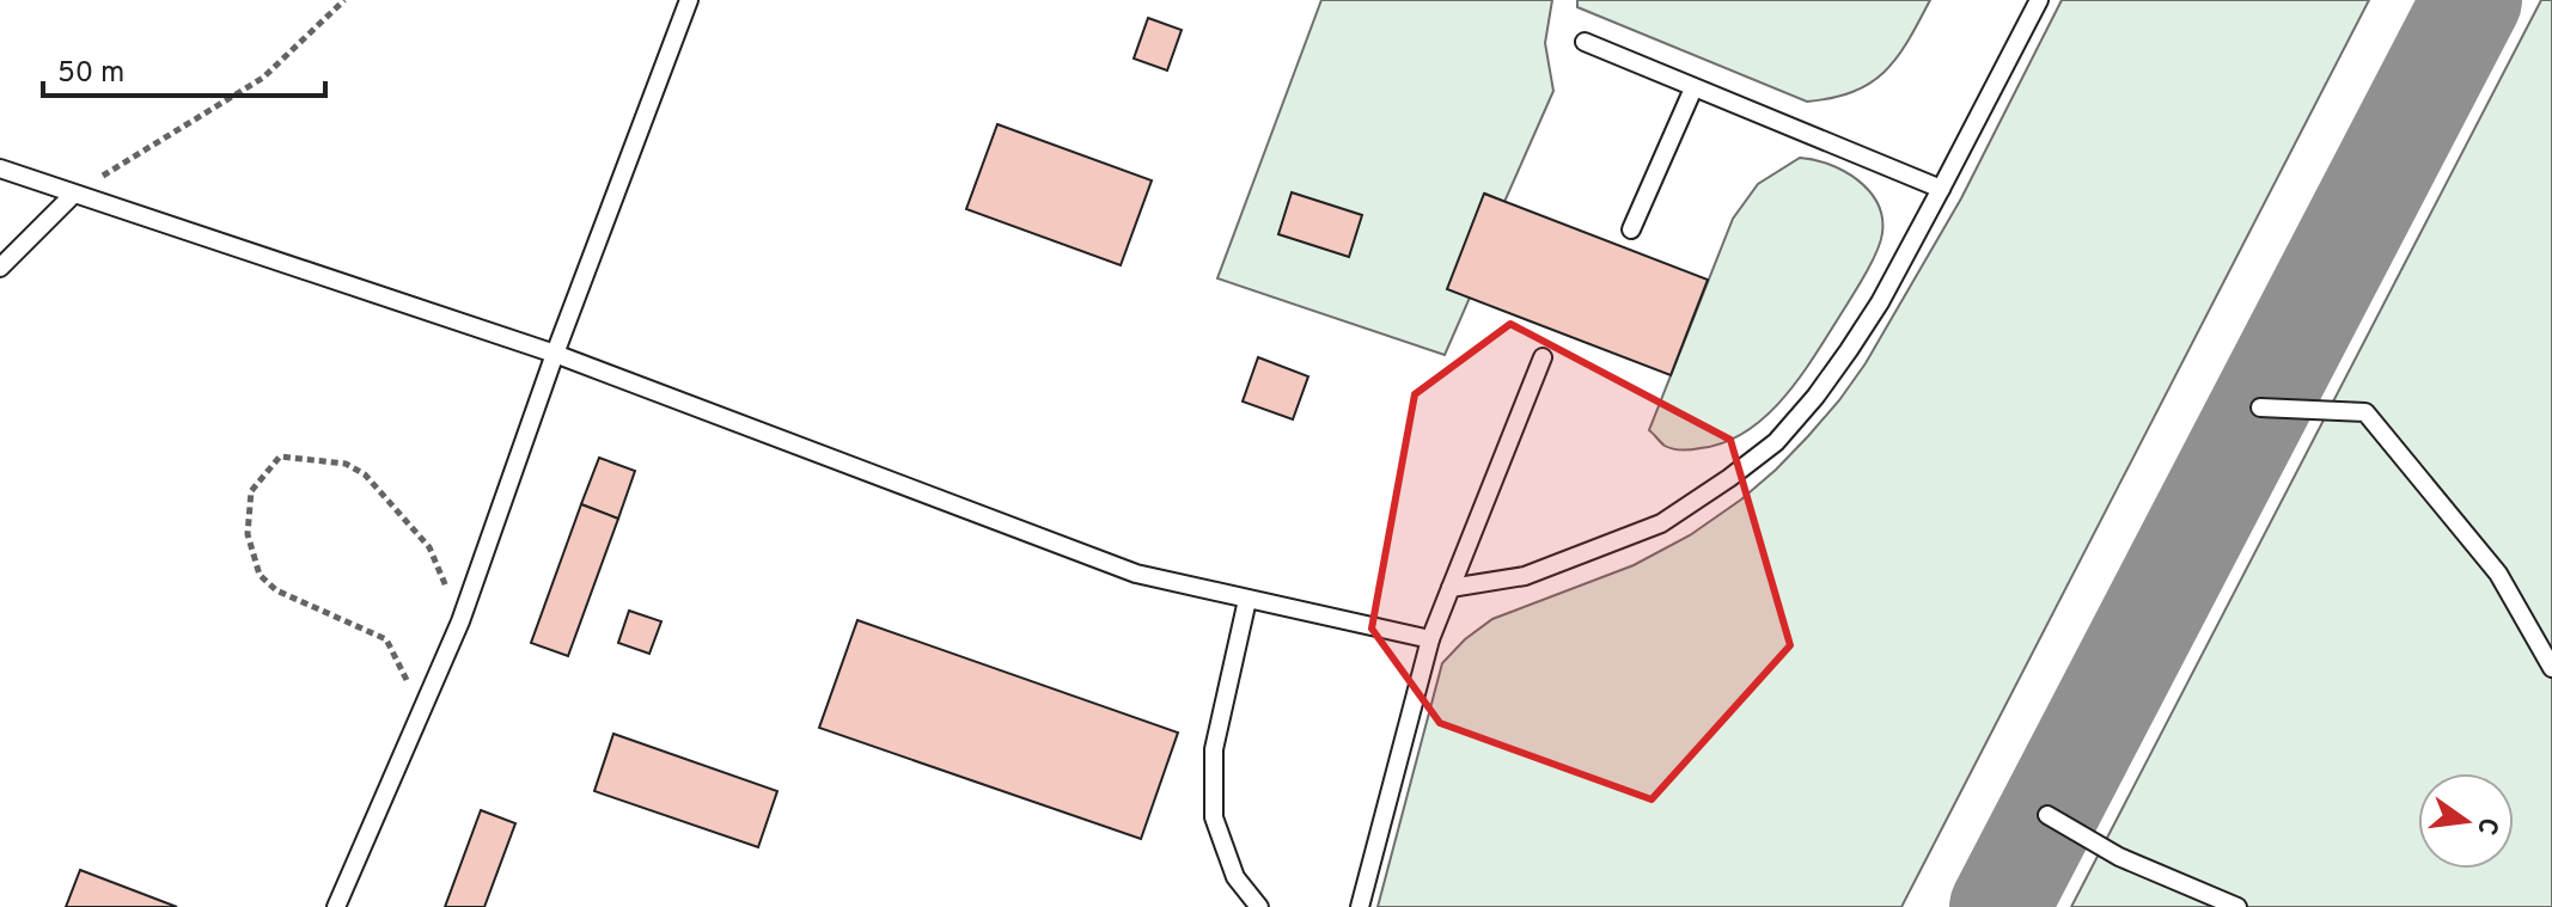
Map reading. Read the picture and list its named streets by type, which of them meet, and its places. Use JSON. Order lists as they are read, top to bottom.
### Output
{
  "scale_bar": "50 m",
  "north": "right"
}
